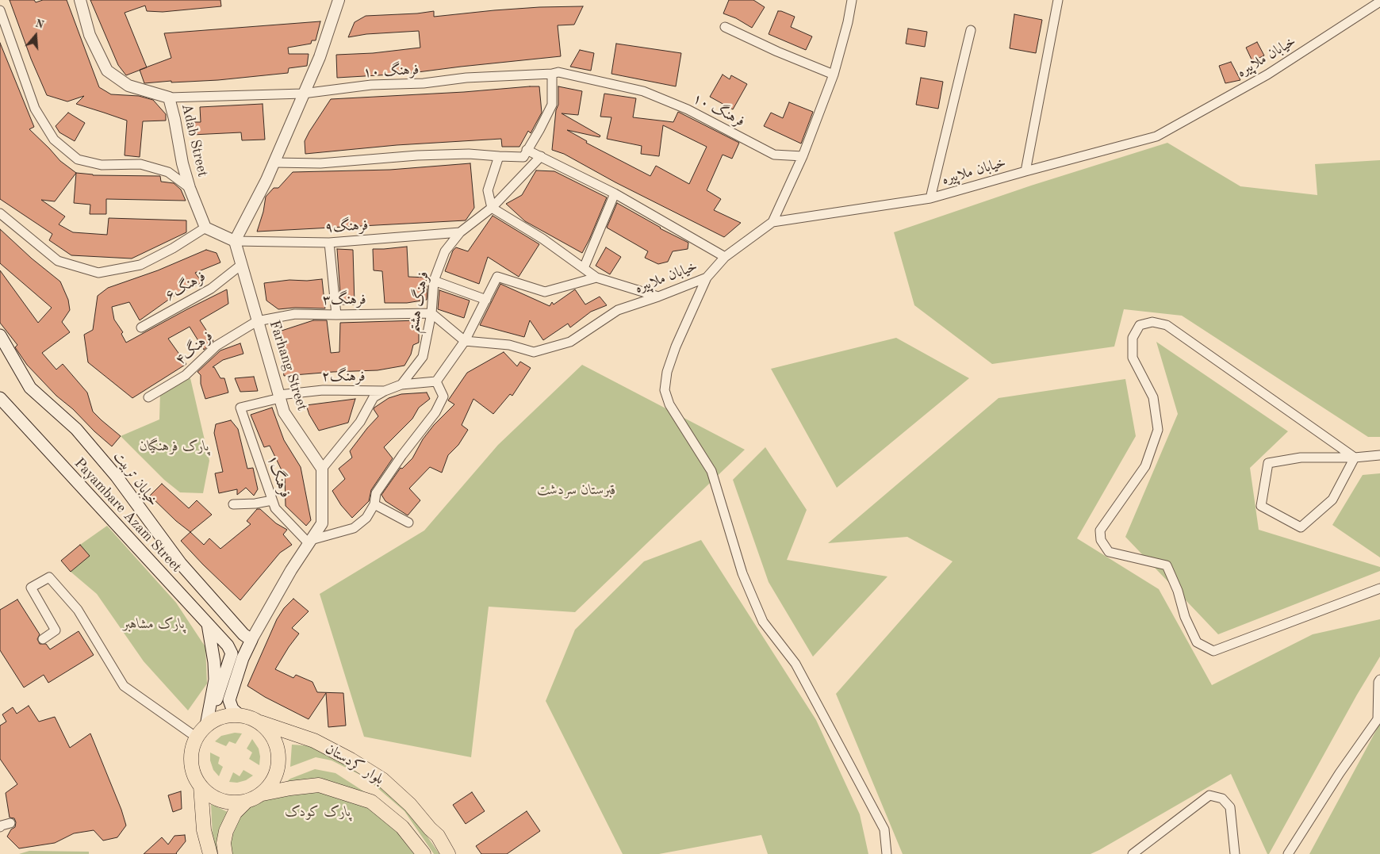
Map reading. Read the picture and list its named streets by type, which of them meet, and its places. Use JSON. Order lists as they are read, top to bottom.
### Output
{
  "streets": {
    "main road": ["خیابان تربیت", "Payambare Azam Street", "بلوار کردستان"],
    "street": [
      "خیابان ملاپیره",
      "فرهنگ ۱۰",
      "Adab Street",
      "فرهنگ۹",
      "فرهنگ۶",
      "فرهنگ۳",
      "فرهنگ هشتم",
      "فرهنگ۴",
      "Farhang Street",
      "فرهنگ۲",
      "فرهنگ۱"
    ]
  },
  "crossings": [
    ["فرهنگ ۱۰", "Adab Street"],
    ["فرهنگ۹", "فرهنگ هشتم"],
    ["فرهنگ۹", "Farhang Street"],
    ["فرهنگ۶", "Farhang Street"],
    ["فرهنگ۳", "فرهنگ هشتم"],
    ["فرهنگ۳", "فرهنگ۴"],
    ["فرهنگ۳", "Farhang Street"],
    ["فرهنگ۴", "Farhang Street"],
    ["Farhang Street", "فرهنگ۲"],
    ["فرهنگ۲", "فرهنگ۱"]
  ],
  "parks": [
    "پارک فرهنگیان",
    "قبرستان سردشت",
    "پارک مشاهبر",
    "پارک کودک"
  ],
  "north": "top"
}
